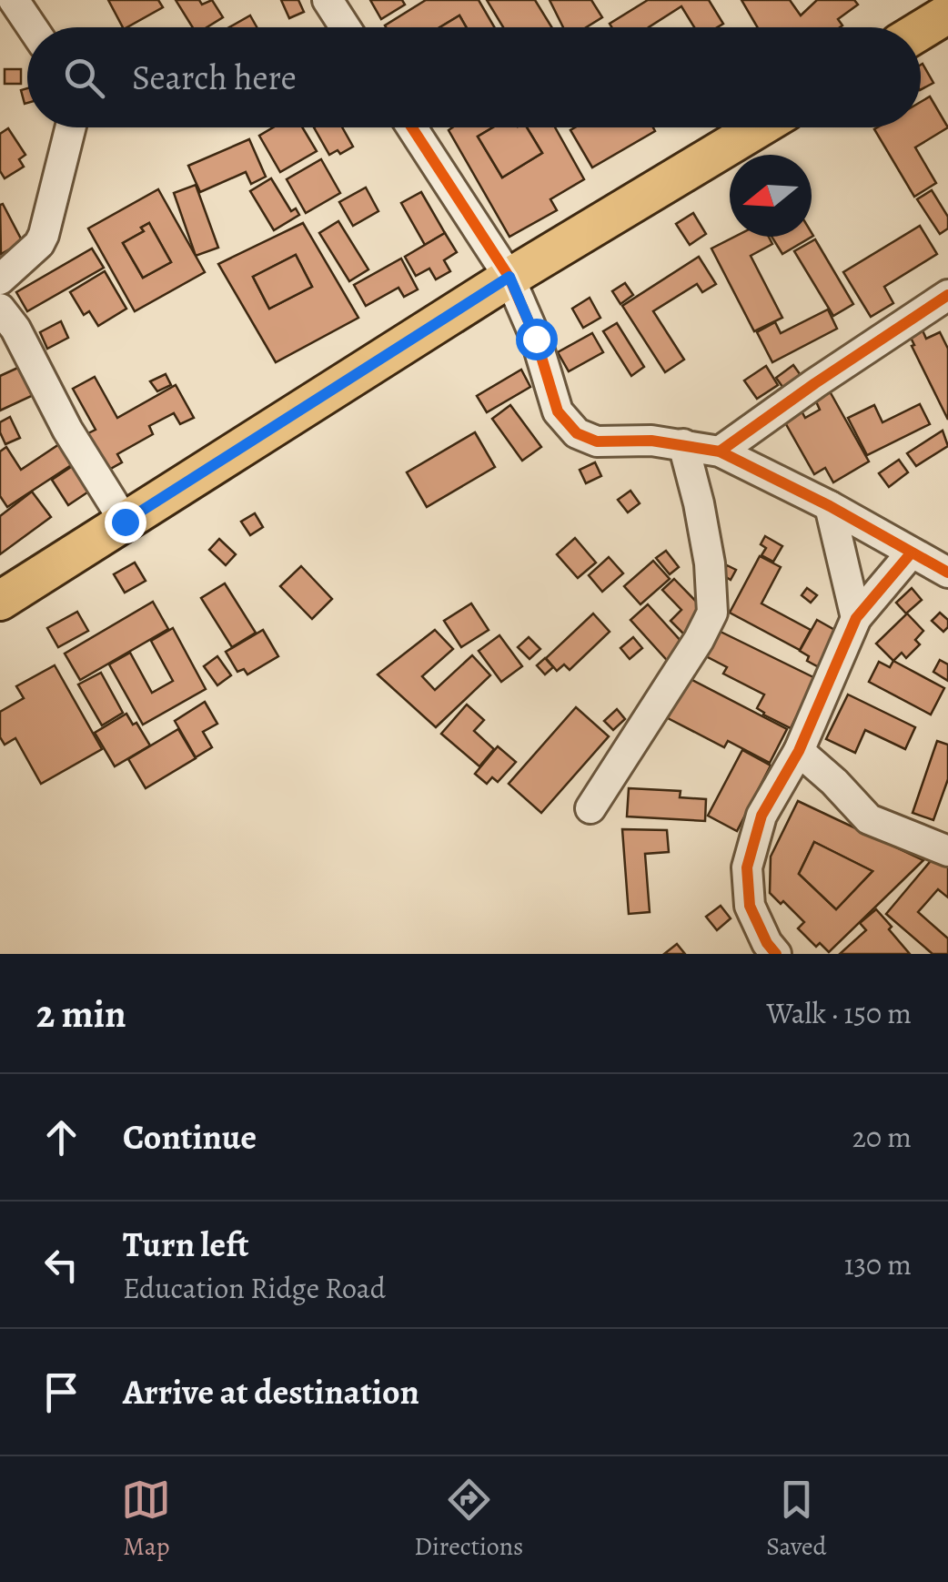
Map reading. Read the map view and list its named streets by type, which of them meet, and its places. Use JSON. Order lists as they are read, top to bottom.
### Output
{
  "north": "left",
  "page": {
    "search": "Search here",
    "heading": ["2 min", "Walk · 150 m"],
    "list": [
      ["Continue", "20 m"],
      ["Turn left", "Education Ridge Road", "130 m"],
      "Arrive at destination"
    ],
    "nav": ["Map", "Directions", "Saved"]
  }
}
